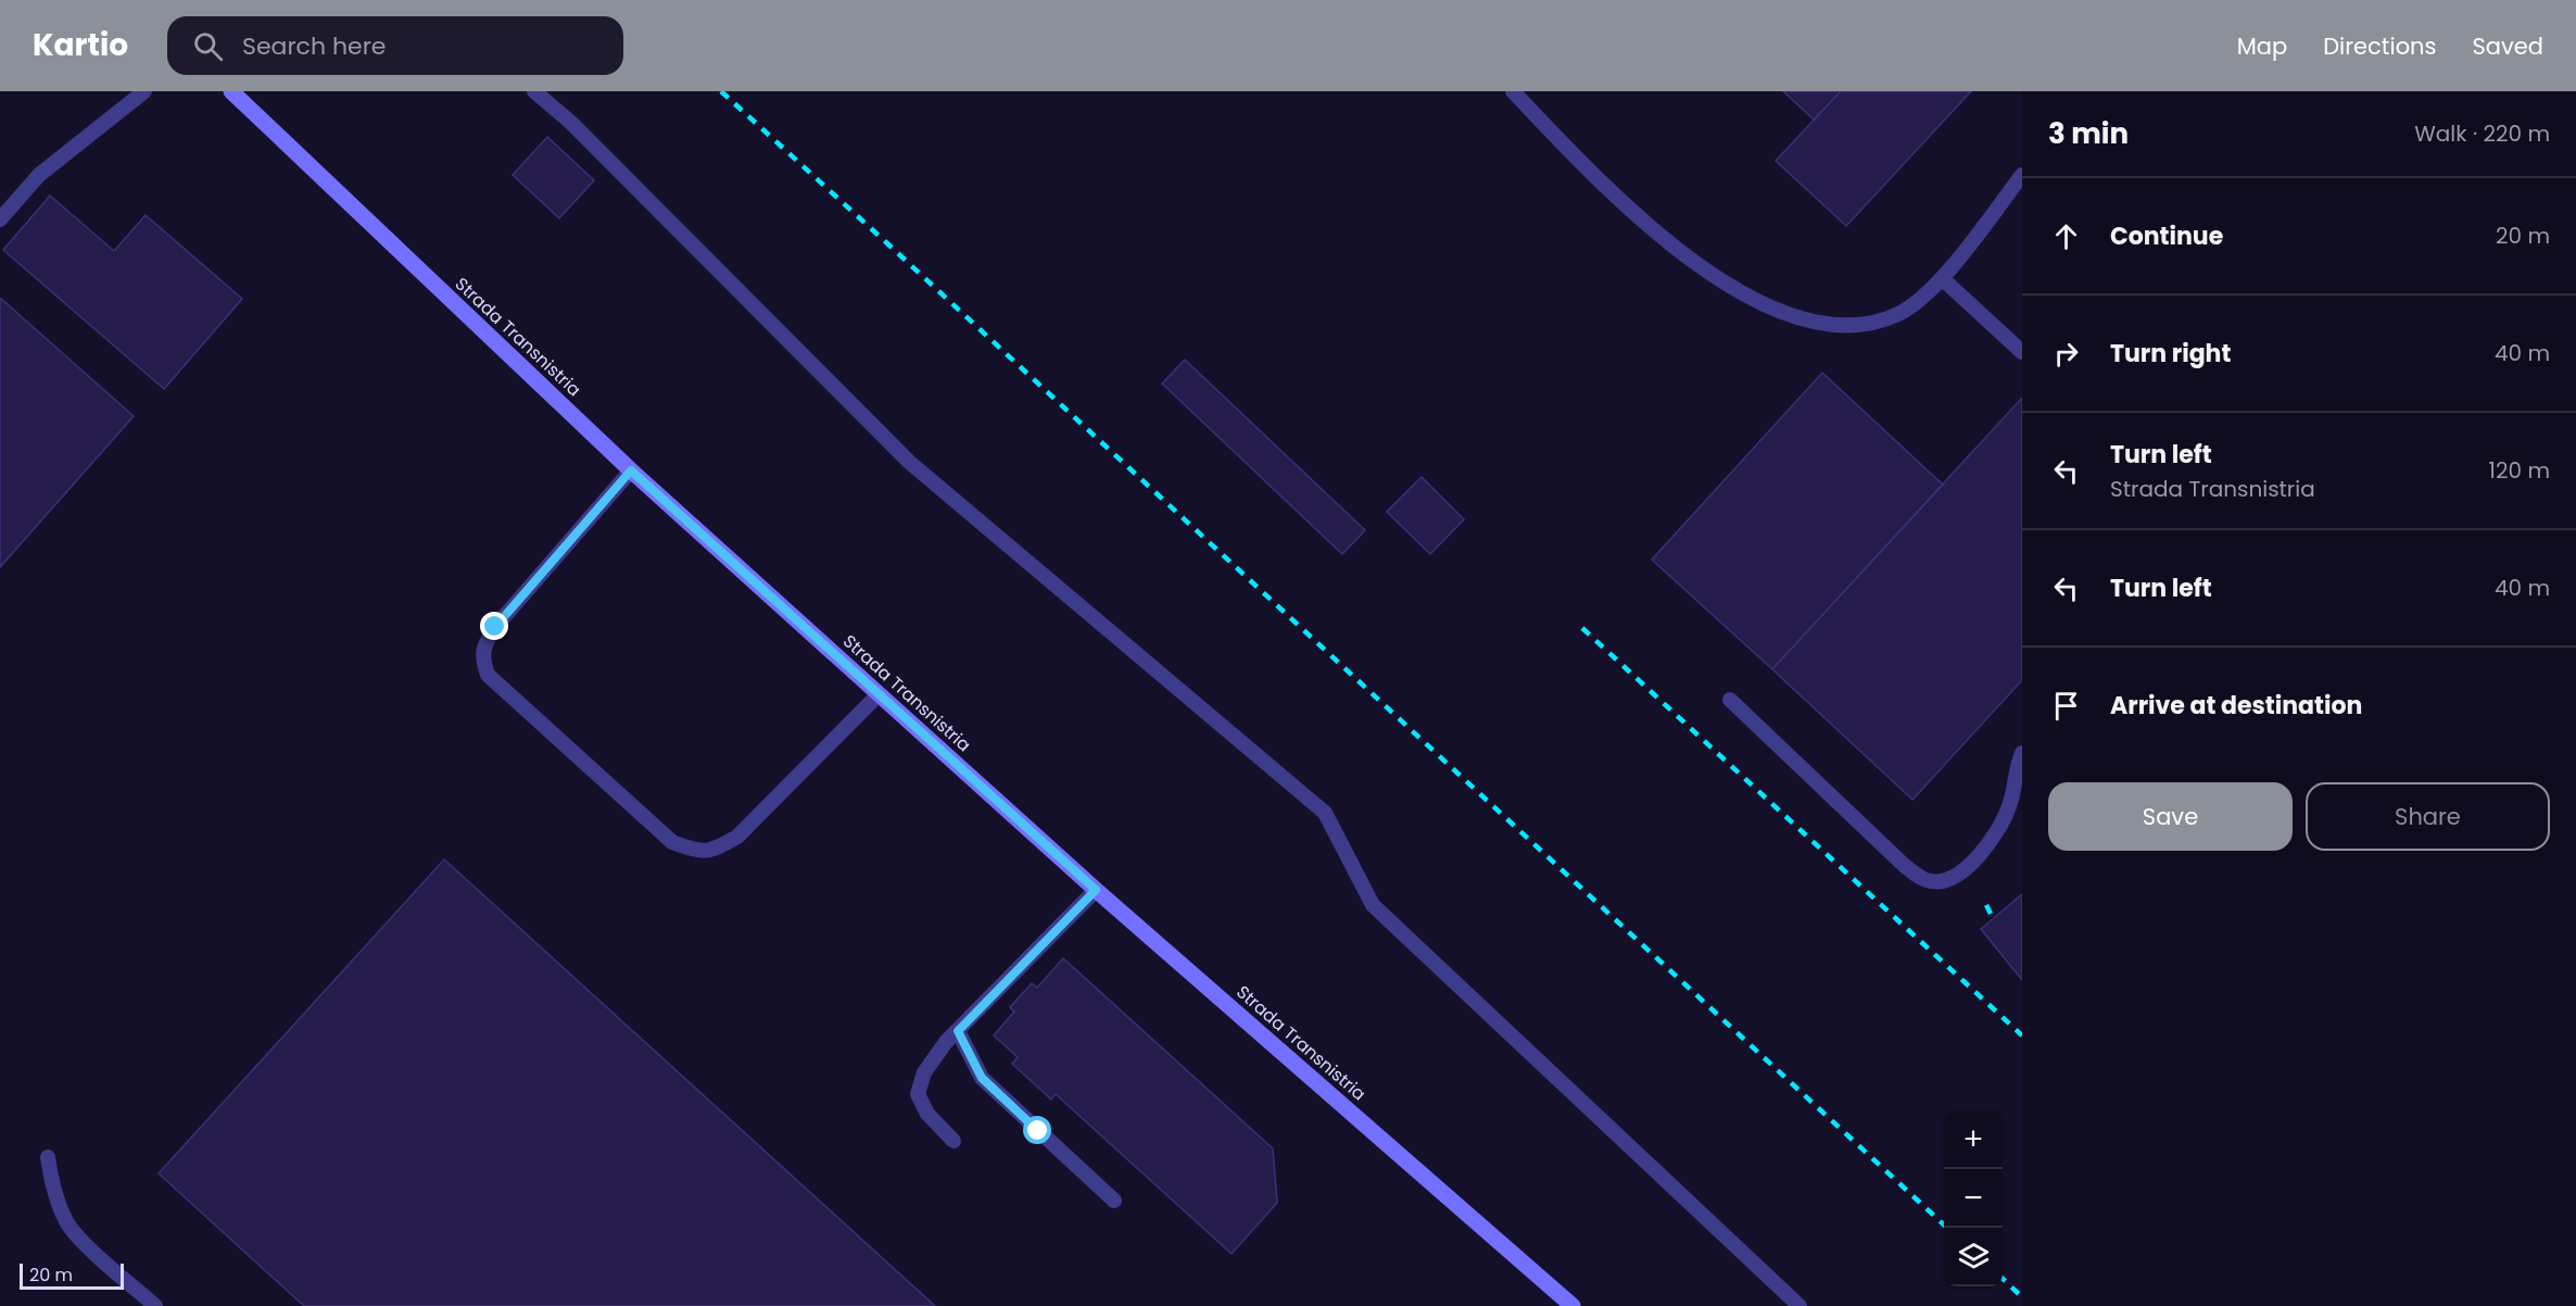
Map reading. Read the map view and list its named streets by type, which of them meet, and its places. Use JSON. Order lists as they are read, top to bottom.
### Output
{
  "streets": {
    "street": ["Strada Transnistria"]
  },
  "scale_bar": "20 m",
  "page": {
    "header": "Kartio",
    "search": "Search here",
    "nav": ["Map", "Directions", "Saved"],
    "heading": ["3 min", "Walk · 220 m"],
    "list": [
      ["Continue", "20 m"],
      ["Turn right", "40 m"],
      ["Turn left", "Strada Transnistria", "120 m"],
      ["Turn left", "40 m"],
      "Arrive at destination"
    ],
    "buttons": ["Save", "Share"],
    "map_buttons": ["+", "−"],
    "scale": "20 m"
  }
}
